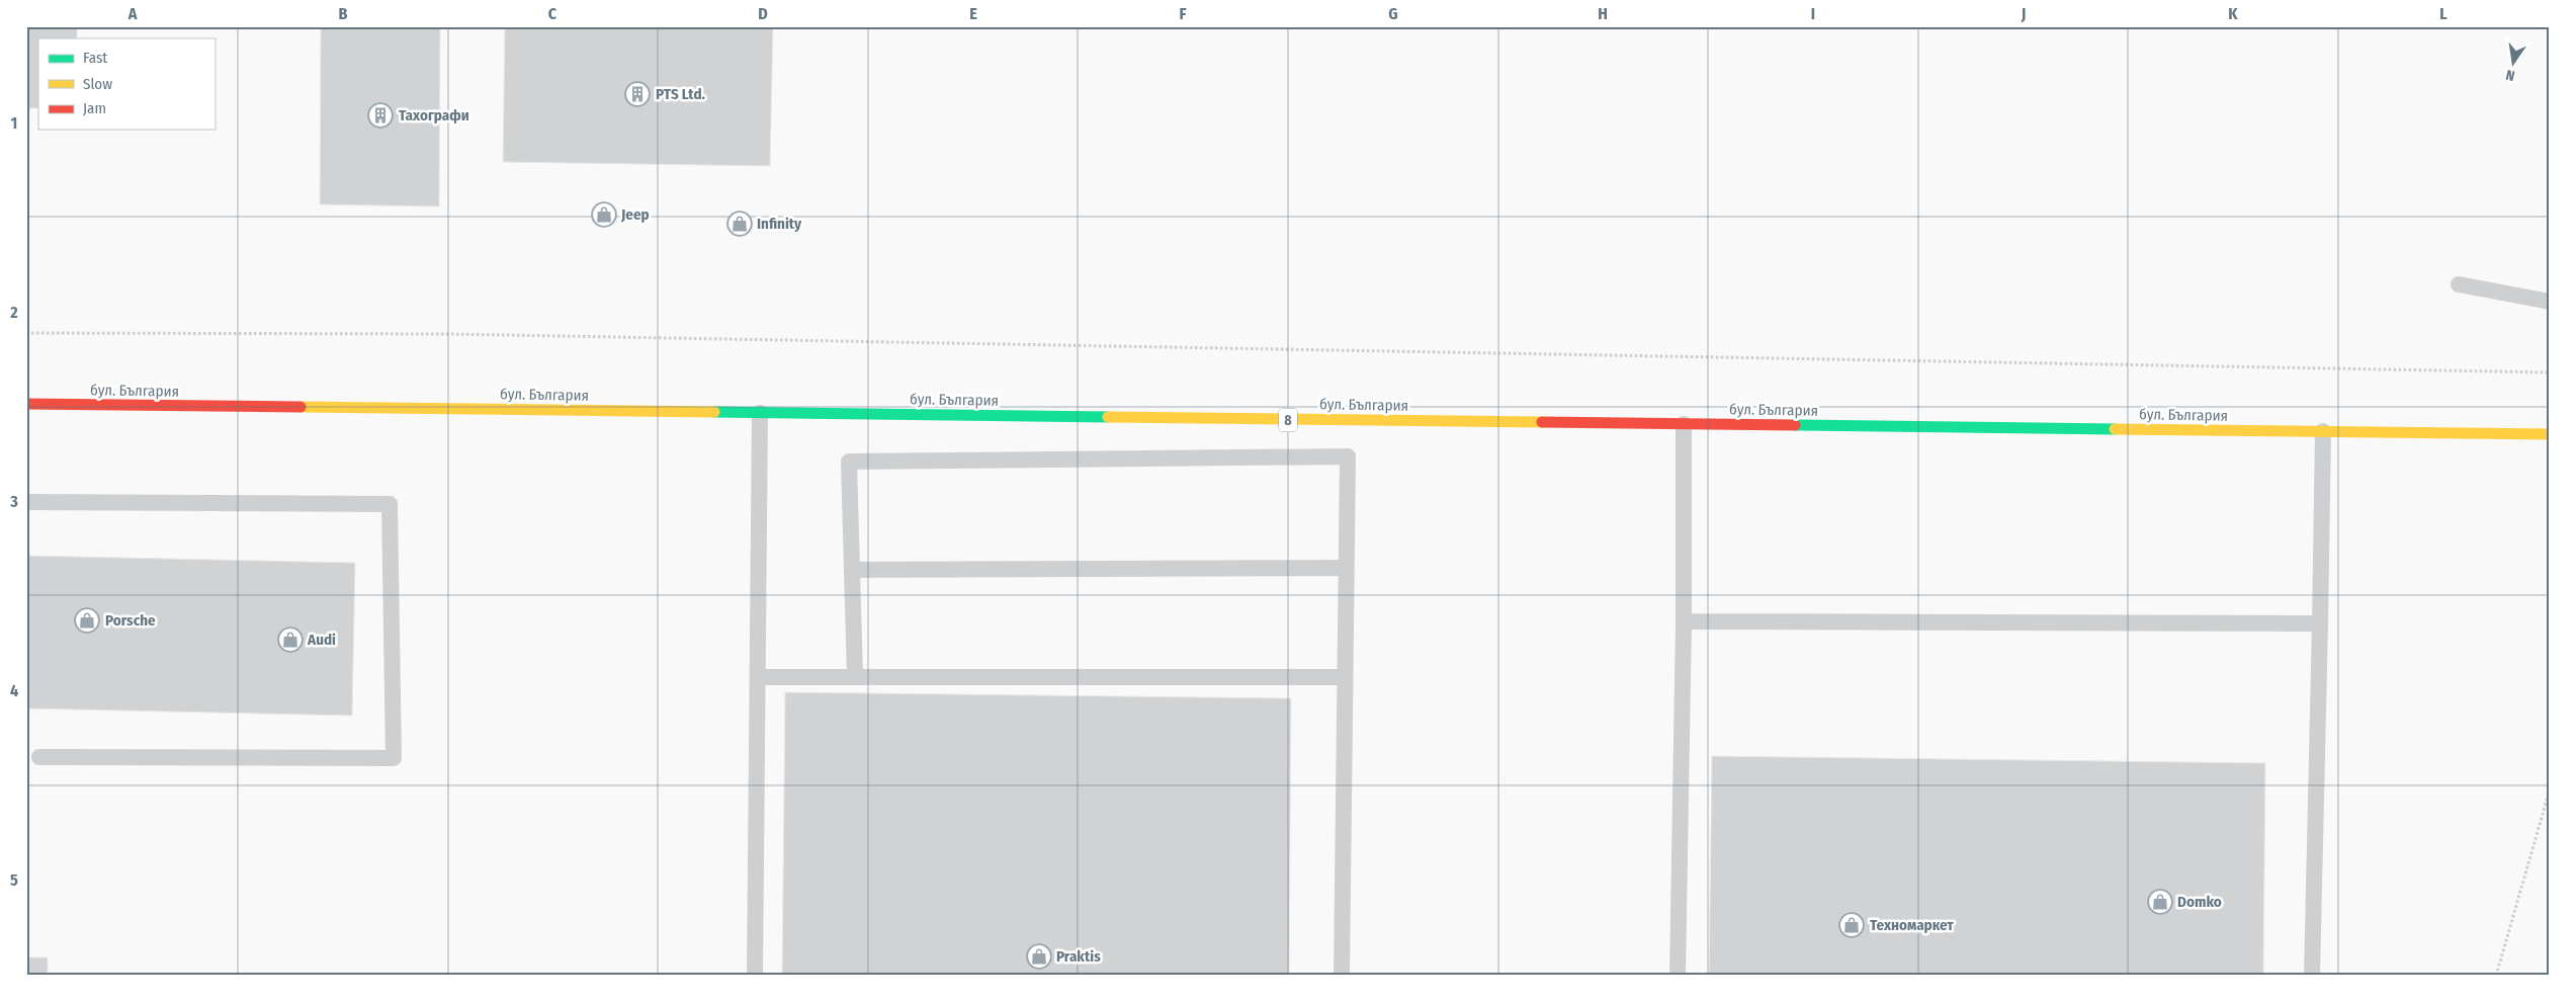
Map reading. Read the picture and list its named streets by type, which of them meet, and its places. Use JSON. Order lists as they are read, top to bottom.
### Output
{
  "streets": {
    "main road": ["бул. България", "8"]
  },
  "places": {
    "building": ["PTS Ltd.", "Тахографи"],
    "shop": [
      "Jeep",
      "Infinity",
      "Porsche",
      "Audi",
      "Domko",
      "Техномаркет",
      "Praktis"
    ]
  },
  "legend": ["Fast", "Slow", "Jam"],
  "north": "bottom",
  "grid": {
    "columns": [
      "A",
      "B",
      "C",
      "D",
      "E",
      "F",
      "G",
      "H",
      "I",
      "J",
      "K",
      "L"
    ],
    "rows": [
      "1",
      "2",
      "3",
      "4",
      "5"
    ]
  }
}
